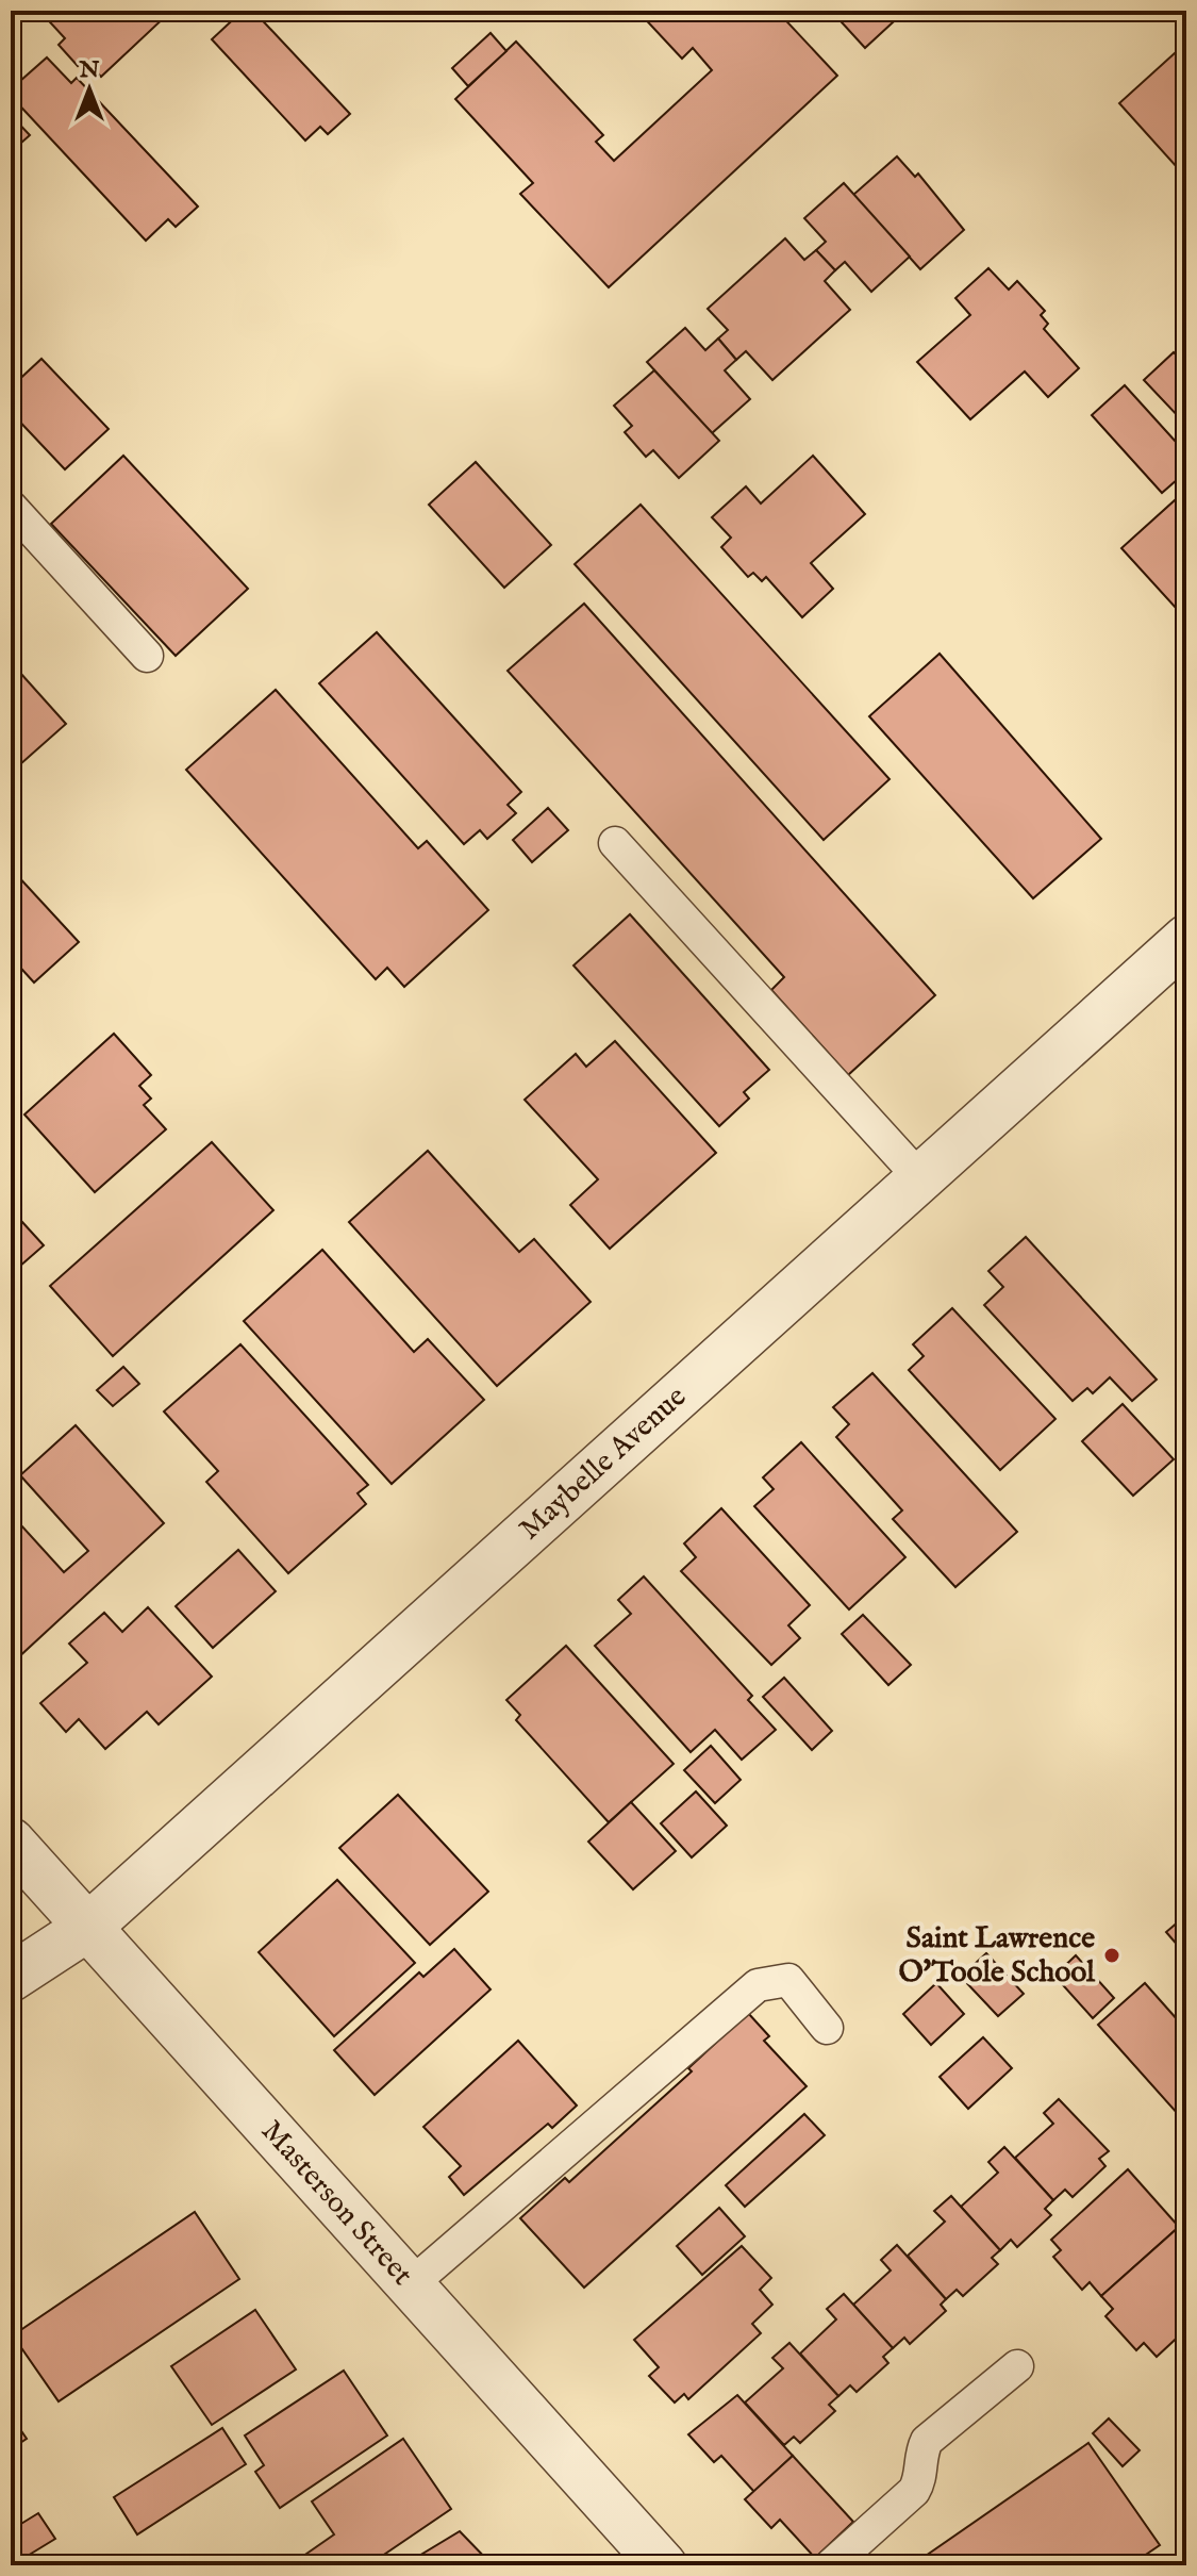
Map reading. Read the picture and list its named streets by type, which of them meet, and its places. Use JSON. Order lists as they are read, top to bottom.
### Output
{
  "streets": {
    "street": ["Maybelle Avenue", "Masterson Street"]
  },
  "crossings": [
    ["Maybelle Avenue", "Masterson Street"]
  ],
  "places": ["Saint Lawrence O'Toole School"],
  "north": "top"
}
